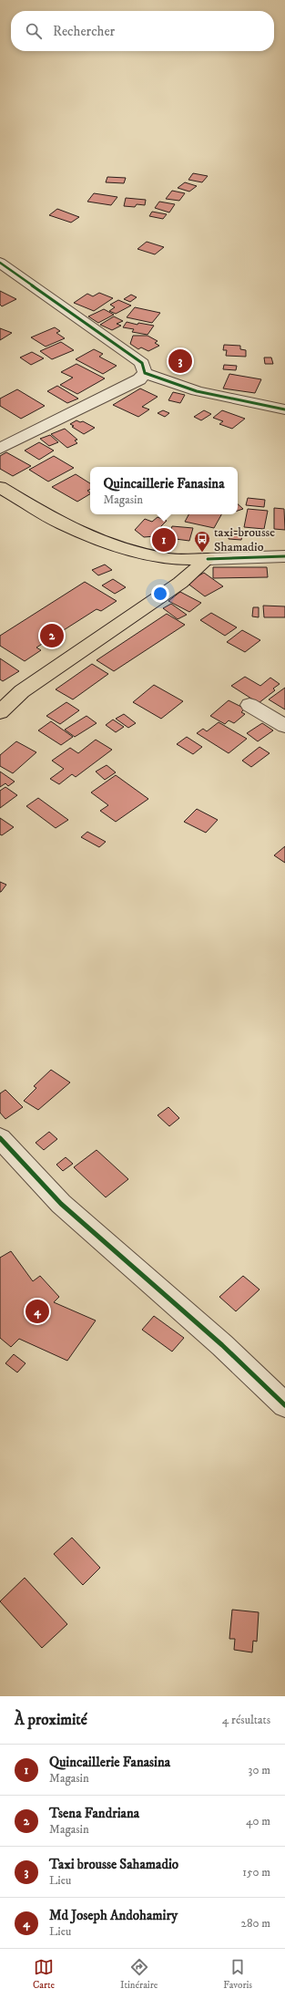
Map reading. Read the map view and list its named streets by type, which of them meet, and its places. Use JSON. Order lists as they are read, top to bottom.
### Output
{
  "places": {
    "bus stop": ["taxi-brousse Shamadio"]
  },
  "page": {
    "search": "Rechercher",
    "pins": [
      "3",
      "1",
      "2",
      "4"
    ],
    "popup": ["Quincaillerie Fanasina", "Magasin"],
    "heading": ["À proximité", "4 résultats"],
    "list": [
      {
        "mark": "1",
        "name": "Quincaillerie Fanasina",
        "note": "Magasin",
        "value": "30 m"
      },
      {
        "mark": "2",
        "name": "Tsena Fandriana",
        "note": "Magasin",
        "value": "40 m"
      },
      {
        "mark": "3",
        "name": "Taxi brousse Sahamadio",
        "note": "Lieu",
        "value": "150 m"
      },
      {
        "mark": "4",
        "name": "Md Joseph Andohamiry",
        "note": "Lieu",
        "value": "280 m"
      }
    ],
    "nav": ["Carte", "Itinéraire", "Favoris"]
  }
}
